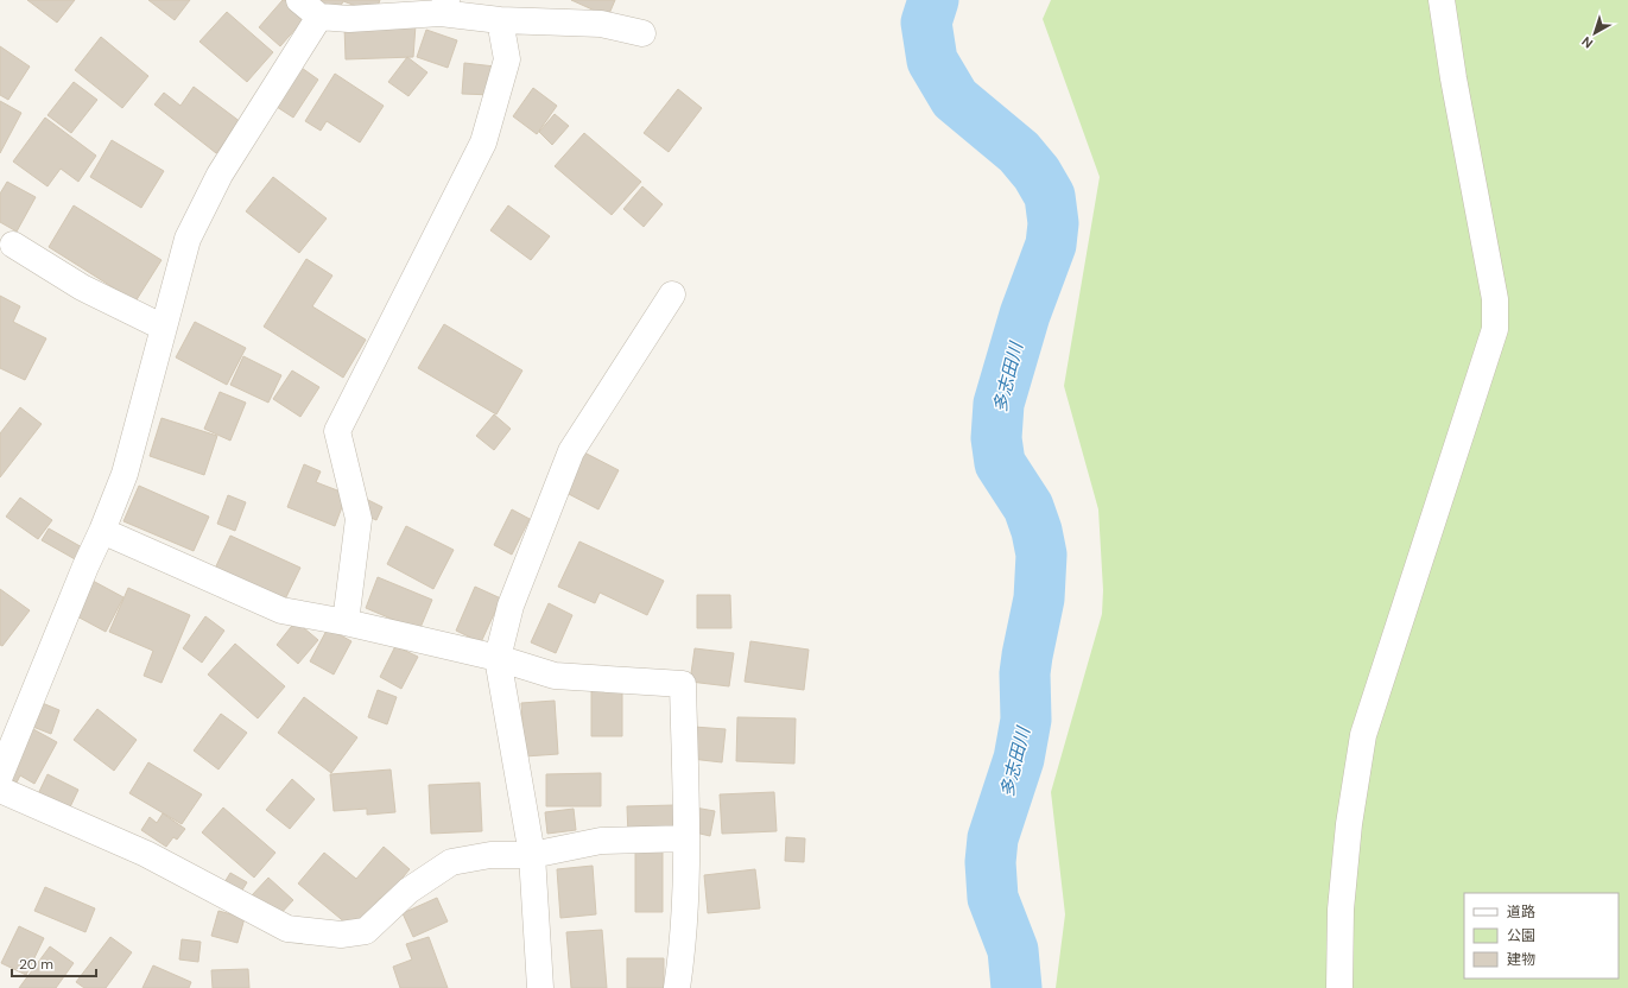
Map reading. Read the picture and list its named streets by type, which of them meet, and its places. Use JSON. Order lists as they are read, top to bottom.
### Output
{
  "water": ["多志田川"],
  "legend": ["道路", "公園", "建物"],
  "scale_bar": "20 m",
  "north": "bottom left"
}
